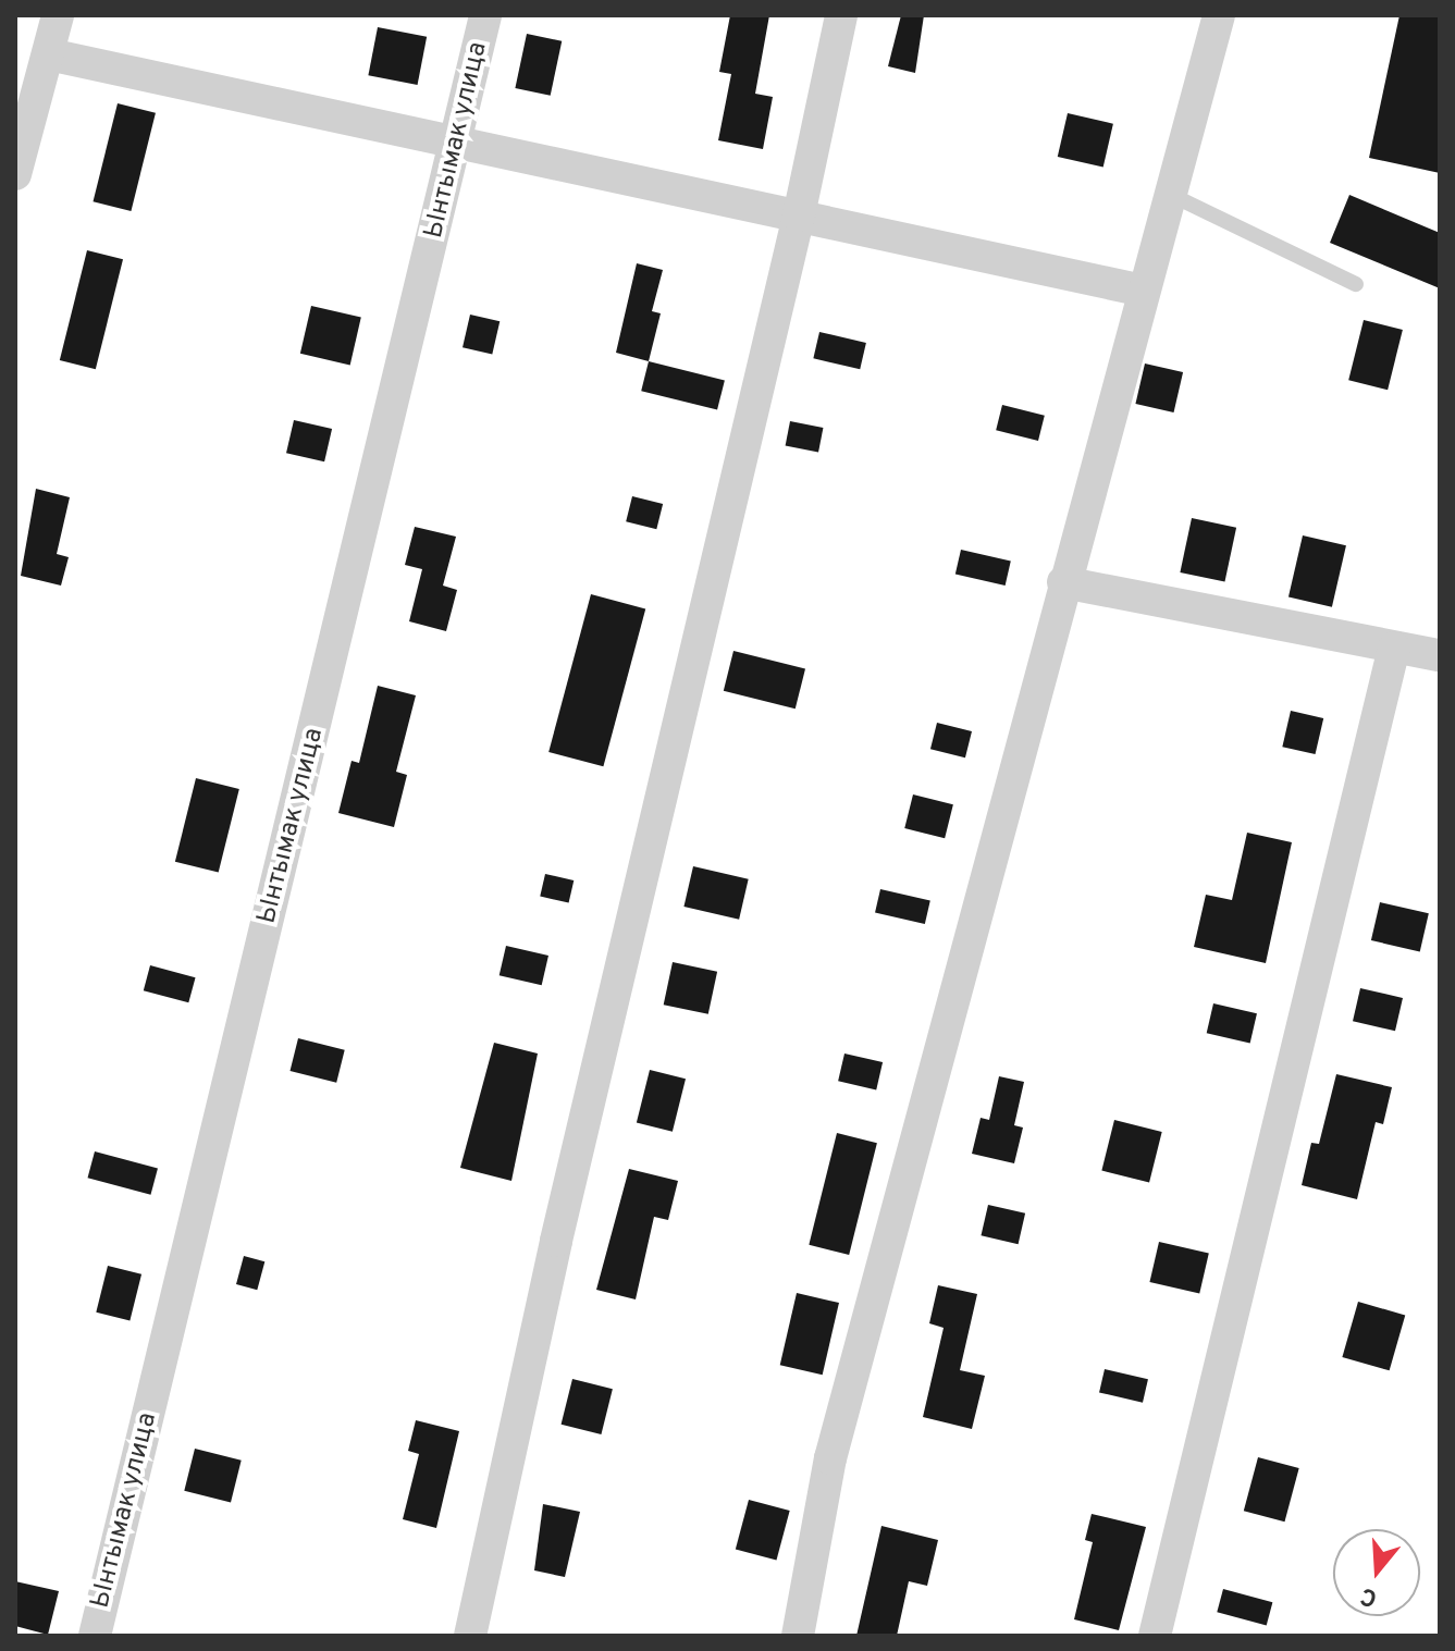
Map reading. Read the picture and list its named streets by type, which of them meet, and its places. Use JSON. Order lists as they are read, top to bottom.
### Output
{
  "streets": {
    "street": ["Ынтымак улица"]
  },
  "north": "bottom"
}
